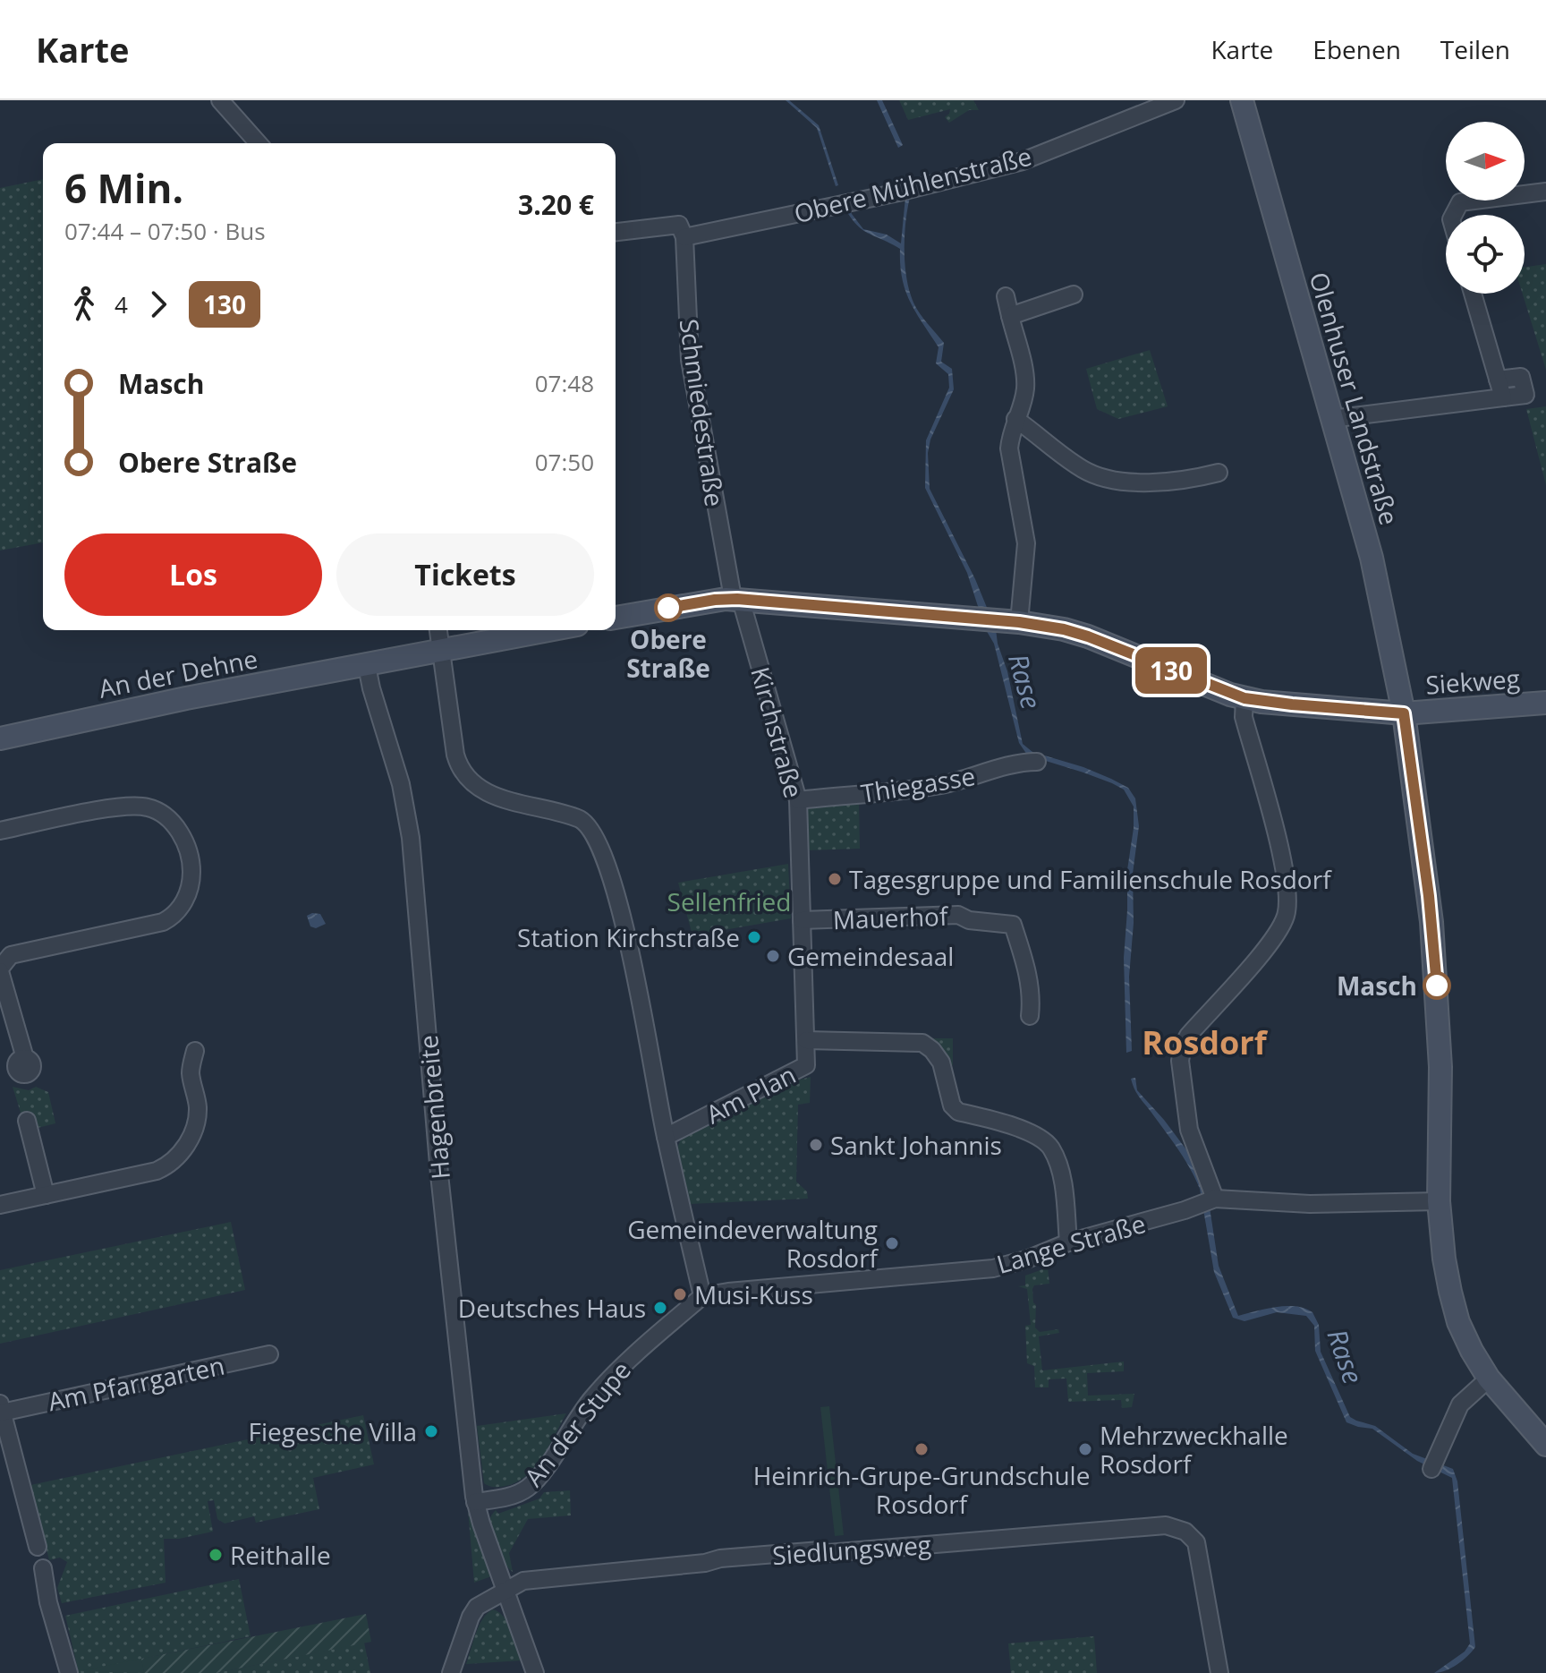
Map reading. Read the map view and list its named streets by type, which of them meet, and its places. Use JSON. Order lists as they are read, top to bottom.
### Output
{
  "streets": {
    "street": [
      "Obere Mühlenstraße",
      "Olenhuser Landstraße",
      "Schmiedestraße",
      "An der Dehne",
      "Siekweg",
      "Kirchstraße",
      "Thiegasse",
      "Mauerhof",
      "Am Plan",
      "Hagenbreite",
      "Lange Straße",
      "Am Pfarrgarten",
      "An der Stupe",
      "Siedlungsweg"
    ]
  },
  "crossings": [
    ["Obere Mühlenstraße", "Schmiedestraße"],
    ["Olenhuser Landstraße", "Siekweg"],
    ["Schmiedestraße", "Kirchstraße"],
    ["An der Dehne", "Hagenbreite"],
    ["Kirchstraße", "Thiegasse"],
    ["Kirchstraße", "Mauerhof"],
    ["Kirchstraße", "Am Plan"],
    ["Am Plan", "Lange Straße"],
    ["Hagenbreite", "An der Stupe"],
    ["Hagenbreite", "Siedlungsweg"],
    ["Lange Straße", "An der Stupe"]
  ],
  "districts": ["Rosdorf"],
  "water": ["Rase"],
  "parks": ["Sellenfried"],
  "places": [
    "Obere Straße",
    "Tagesgruppe und Familienschule Rosdorf",
    "Station Kirchstraße",
    "Gemeindesaal",
    "Masch",
    "Sankt Johannis",
    "Gemeindeverwaltung Rosdorf",
    "Musi-Kuss",
    "Deutsches Haus",
    "Fiegesche Villa",
    "Heinrich-Grupe-Grundschule Rosdorf",
    "Mehrzweckhalle Rosdorf",
    "Reithalle"
  ],
  "lines": ["bus line 130"],
  "north": "right",
  "page": {
    "header": "Karte",
    "nav": ["Karte", "Ebenen", "Teilen"],
    "on_map": "130",
    "heading": ["6 Min.", "07:44 – 07:50 · Bus", "3.20 €"],
    "legs": ["4", "130"],
    "list": [
      {
        "name": "Masch",
        "value": "07:48"
      },
      {
        "name": "Obere Straße",
        "value": "07:50"
      }
    ],
    "buttons": ["Los", "Tickets"]
  }
}
